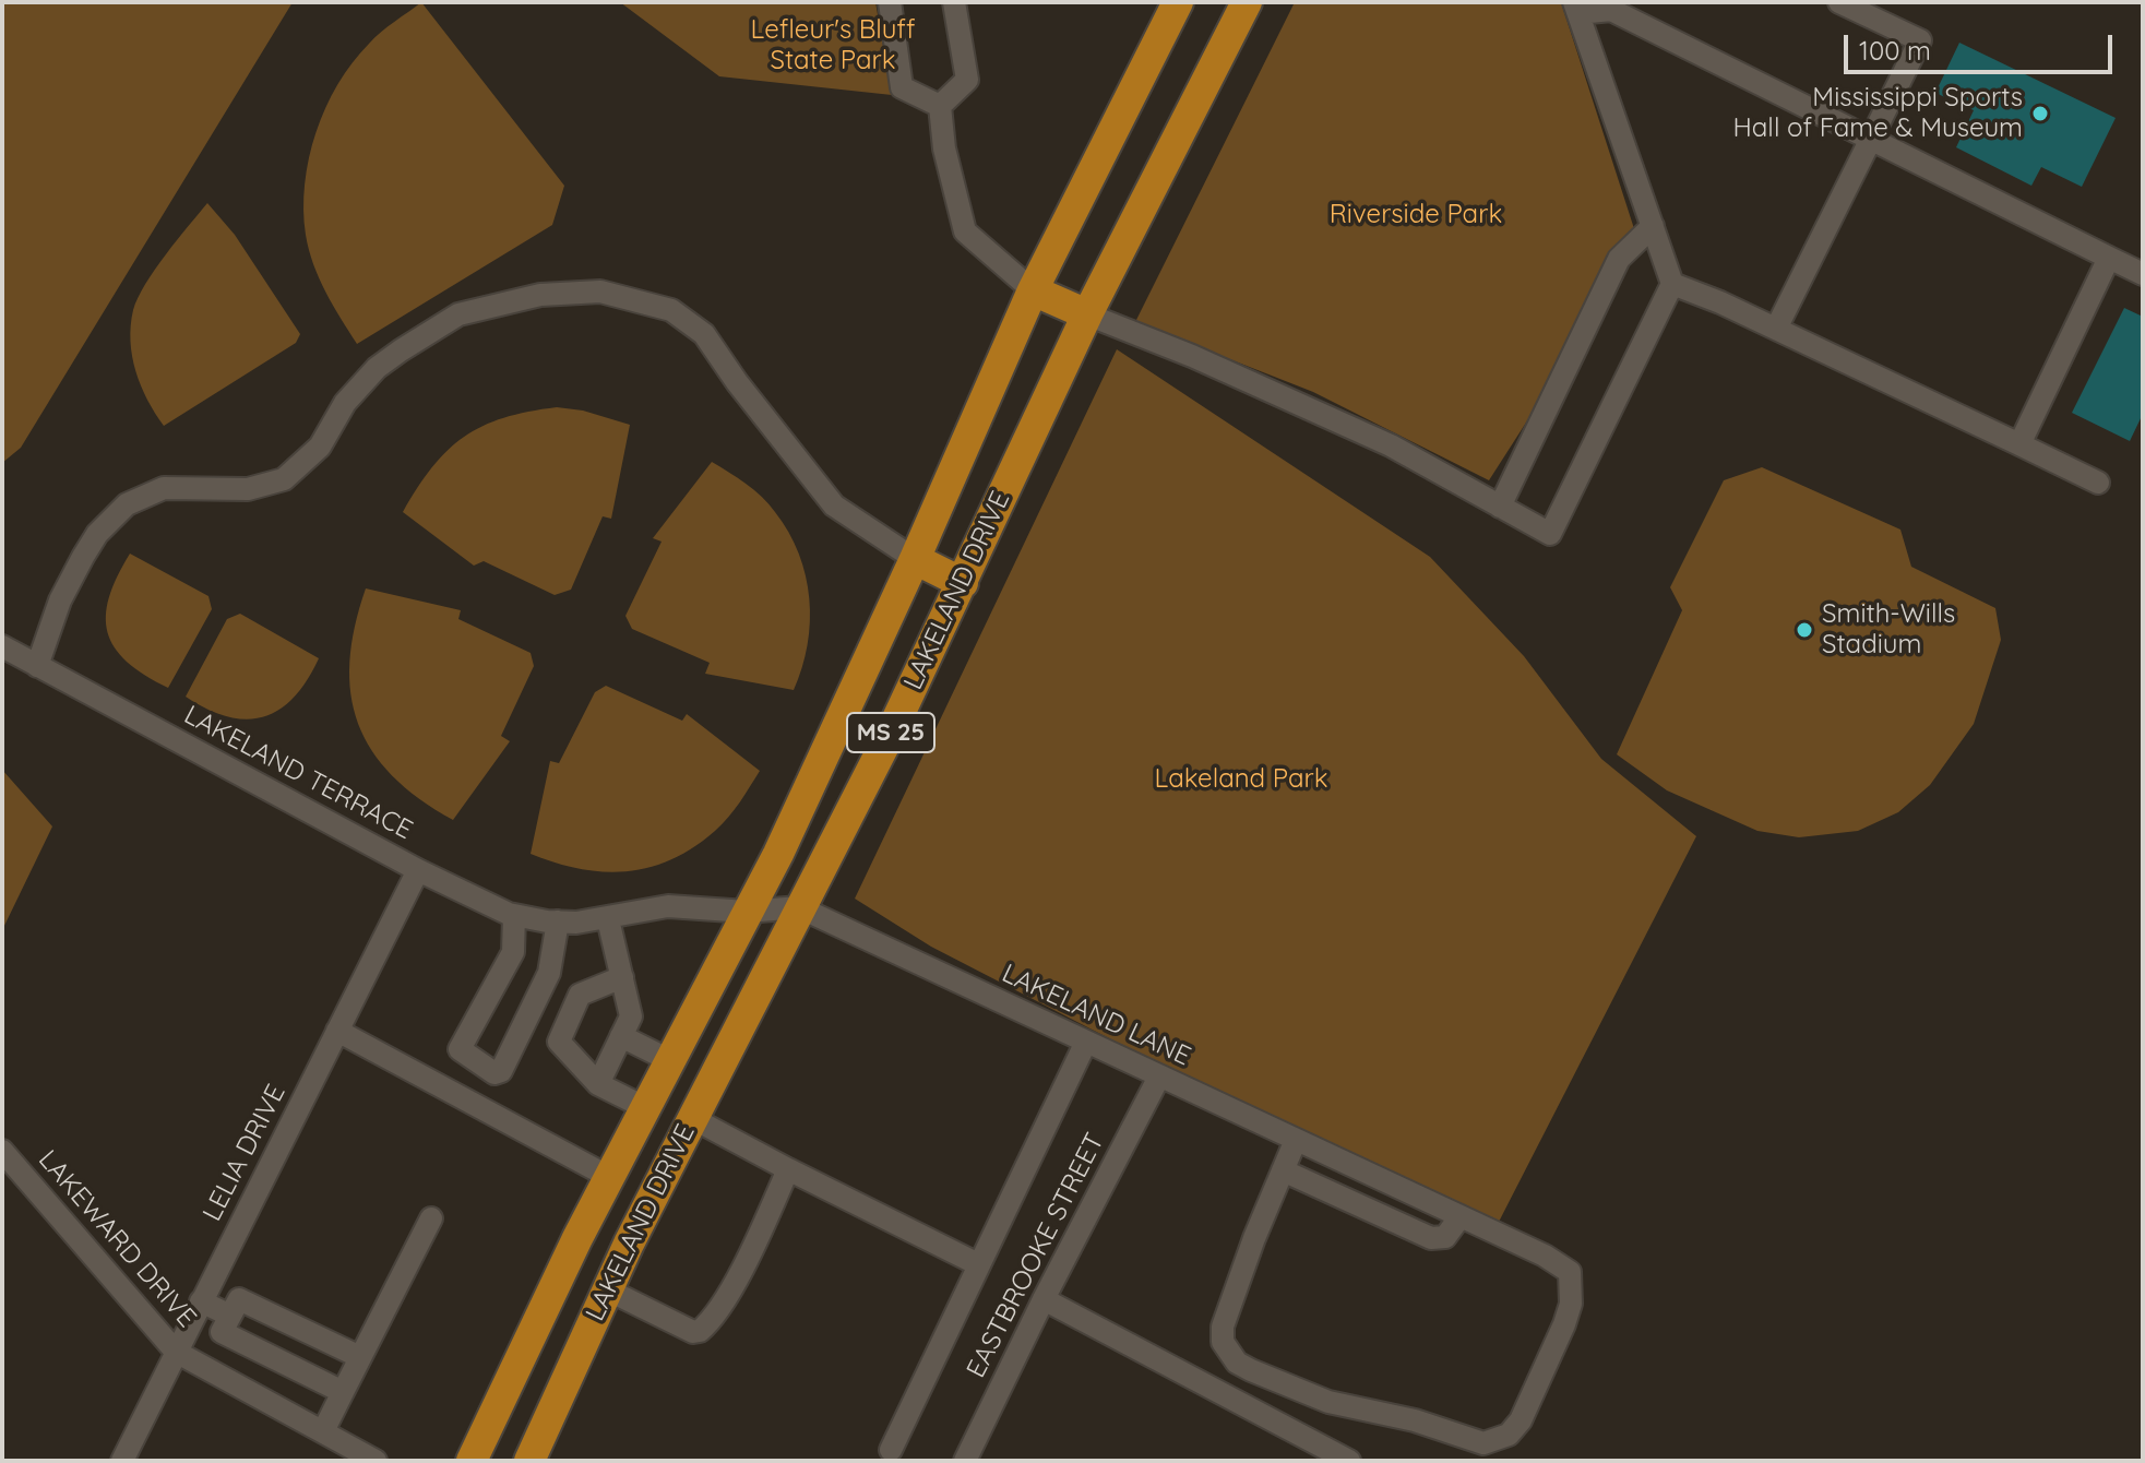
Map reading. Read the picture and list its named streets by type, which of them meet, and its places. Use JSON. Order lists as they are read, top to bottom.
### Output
{
  "streets": {
    "highway": ["LAKELAND DRIVE", "MS 25"],
    "street": [
      "LAKELAND TERRACE",
      "LAKELAND LANE",
      "LELIA DRIVE",
      "LAKEWARD DRIVE",
      "EASTBROOKE STREET"
    ]
  },
  "crossings": [
    ["LAKELAND DRIVE", "LAKELAND LANE"],
    ["LAKELAND TERRACE", "LAKELAND LANE"],
    ["LAKELAND TERRACE", "LELIA DRIVE"],
    ["LAKELAND LANE", "EASTBROOKE STREET"],
    ["LELIA DRIVE", "LAKEWARD DRIVE"]
  ],
  "parks": ["Lefleur's Bluff State Park", "Riverside Park", "Lakeland Park"],
  "places": ["Mississippi Sports Hall of Fame & Museum", "Smith-Wills Stadium"],
  "scale_bar": "100 m"
}
